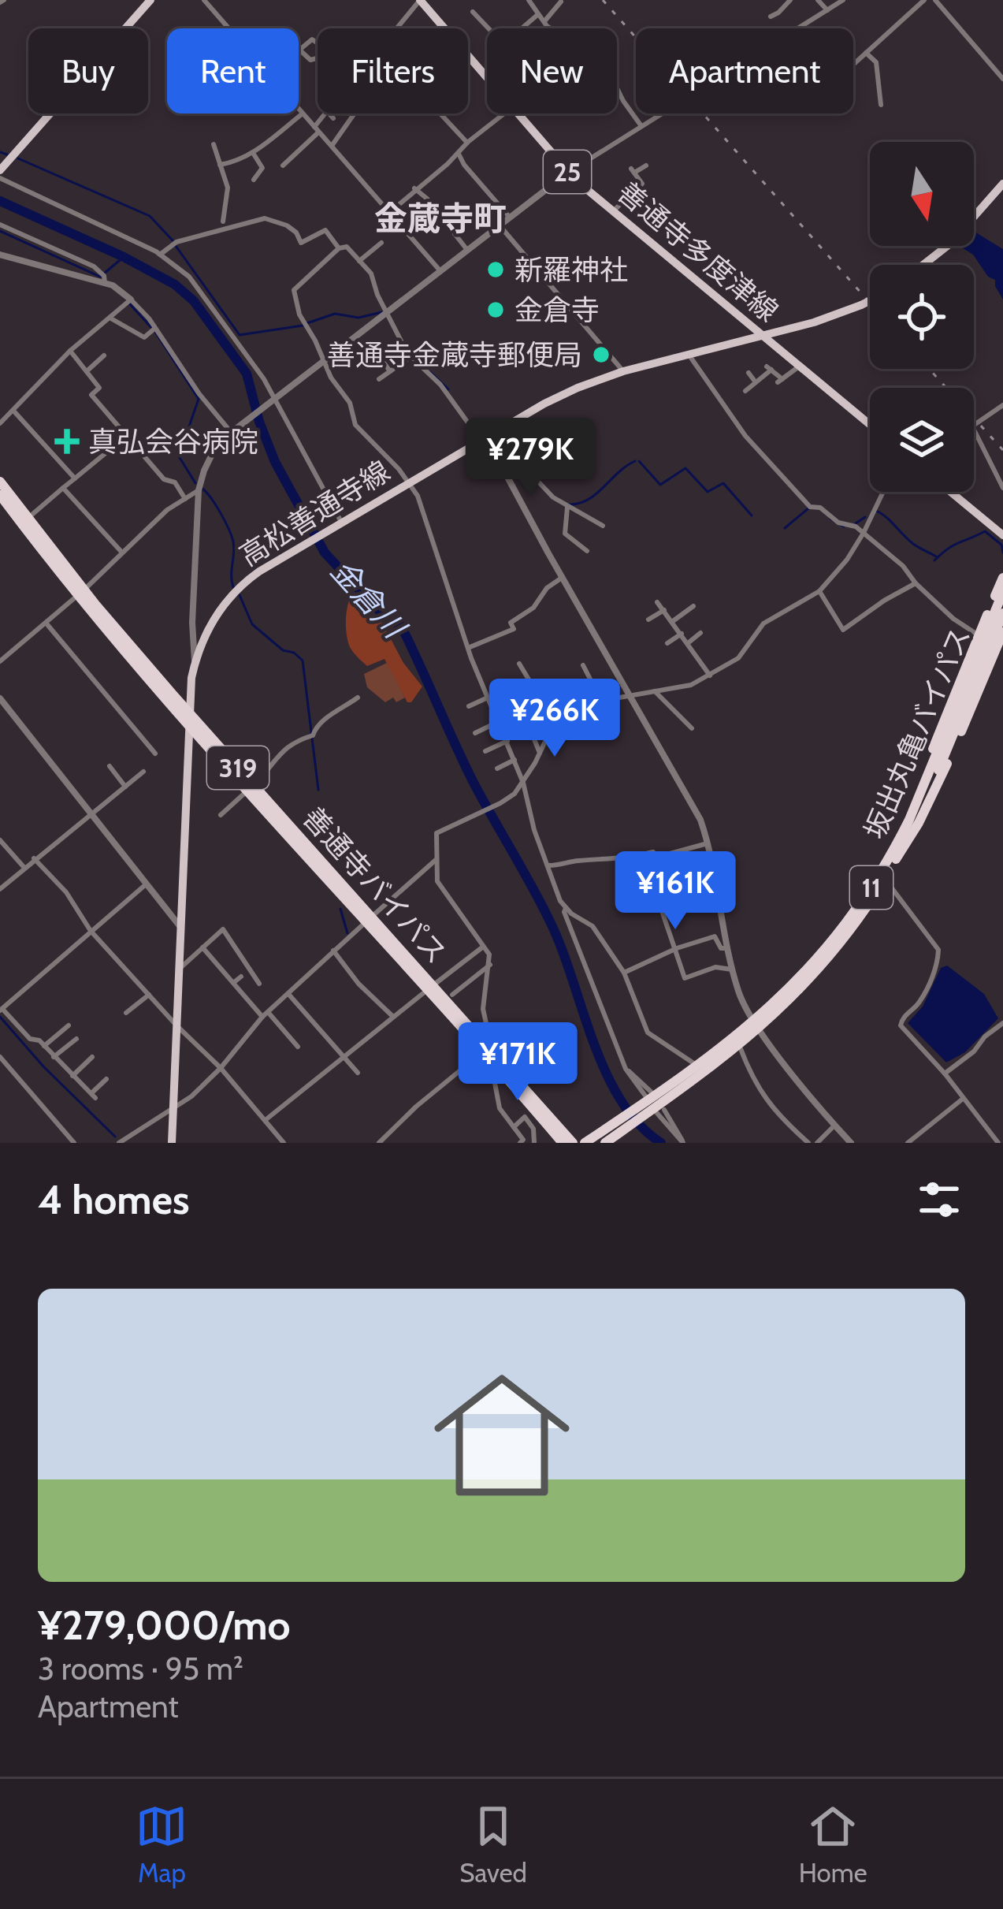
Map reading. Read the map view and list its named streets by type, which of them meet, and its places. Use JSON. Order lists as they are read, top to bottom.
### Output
{
  "streets": {
    "highway": [
      "坂出丸亀バイパス",
      "319",
      "善通寺バイパス",
      "11"
    ],
    "main road": ["25", "善通寺多度津線", "高松善通寺線"]
  },
  "crossings": [
    ["善通寺多度津線", "高松善通寺線"],
    ["高松善通寺線", "善通寺バイパス"],
    ["坂出丸亀バイパス", "11"]
  ],
  "districts": ["金蔵寺町"],
  "water": ["金倉川"],
  "places": {
    "other": ["新羅神社", "金倉寺", "善通寺金蔵寺郵便局"],
    "health": ["真弘会谷病院"]
  },
  "north": "bottom",
  "page": {
    "chip": [
      "Buy",
      "Rent",
      "Filters",
      "New",
      "Apartment"
    ],
    "price": [
      "¥279K",
      "¥266K",
      "¥161K",
      "¥171K"
    ],
    "heading": "4 homes",
    "list": [
      {
        "name": "¥279,000/mo",
        "note": "3 rooms · 95 m² · Apartment"
      }
    ],
    "tabs": ["Map", "Saved", "Home"]
  }
}
